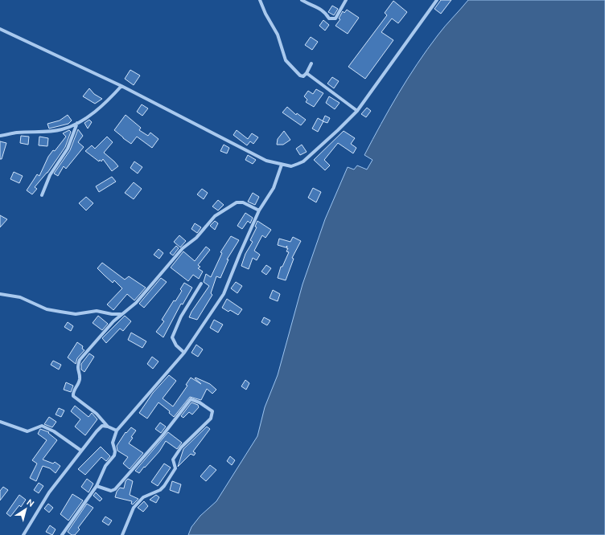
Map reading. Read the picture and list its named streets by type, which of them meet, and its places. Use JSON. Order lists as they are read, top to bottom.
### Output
{
  "north": "top right"
}
